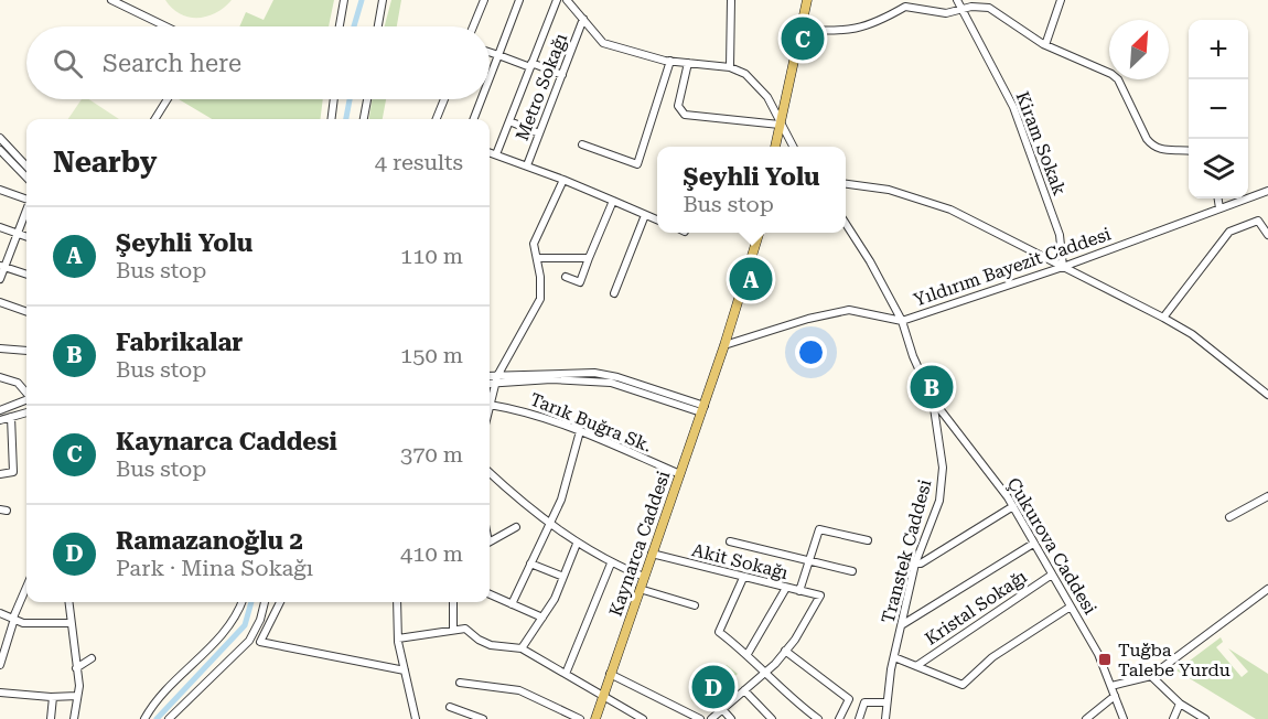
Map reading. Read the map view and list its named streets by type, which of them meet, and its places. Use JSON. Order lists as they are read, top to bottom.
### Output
{
  "streets": {
    "main road": ["Kaynarca Caddesi"],
    "street": [
      "Metro Sokağı",
      "Kiram Sokak",
      "Yıldırım Bayezit Caddesi",
      "Tarık Buğra Sk.",
      "Çukurova Caddesi",
      "Transtek Caddesi",
      "Akit Sokağı",
      "Kristal Sokağı"
    ]
  },
  "crossings": [
    ["Kiram Sokak", "Yıldırım Bayezit Caddesi"],
    ["Yıldırım Bayezit Caddesi", "Kaynarca Caddesi"],
    ["Yıldırım Bayezit Caddesi", "Transtek Caddesi"],
    ["Tarık Buğra Sk.", "Kaynarca Caddesi"],
    ["Kaynarca Caddesi", "Akit Sokağı"],
    ["Çukurova Caddesi", "Transtek Caddesi"],
    ["Çukurova Caddesi", "Kristal Sokağı"]
  ],
  "places": {
    "transit": ["Tuğba Talebe Yurdu"]
  },
  "north": "top right",
  "page": {
    "pins": [
      "C",
      "A",
      "B",
      "D"
    ],
    "map_buttons": ["+", "−"],
    "search": "Search here",
    "heading": ["Nearby", "4 results"],
    "popup": ["Şeyhli Yolu", "Bus stop"],
    "list": [
      {
        "mark": "A",
        "name": "Şeyhli Yolu",
        "note": "Bus stop",
        "value": "110 m"
      },
      {
        "mark": "B",
        "name": "Fabrikalar",
        "note": "Bus stop",
        "value": "150 m"
      },
      {
        "mark": "C",
        "name": "Kaynarca Caddesi",
        "note": "Bus stop",
        "value": "370 m"
      },
      {
        "mark": "D",
        "name": "Ramazanoğlu 2",
        "note": "Park · Mina Sokağı",
        "value": "410 m"
      }
    ]
  }
}
